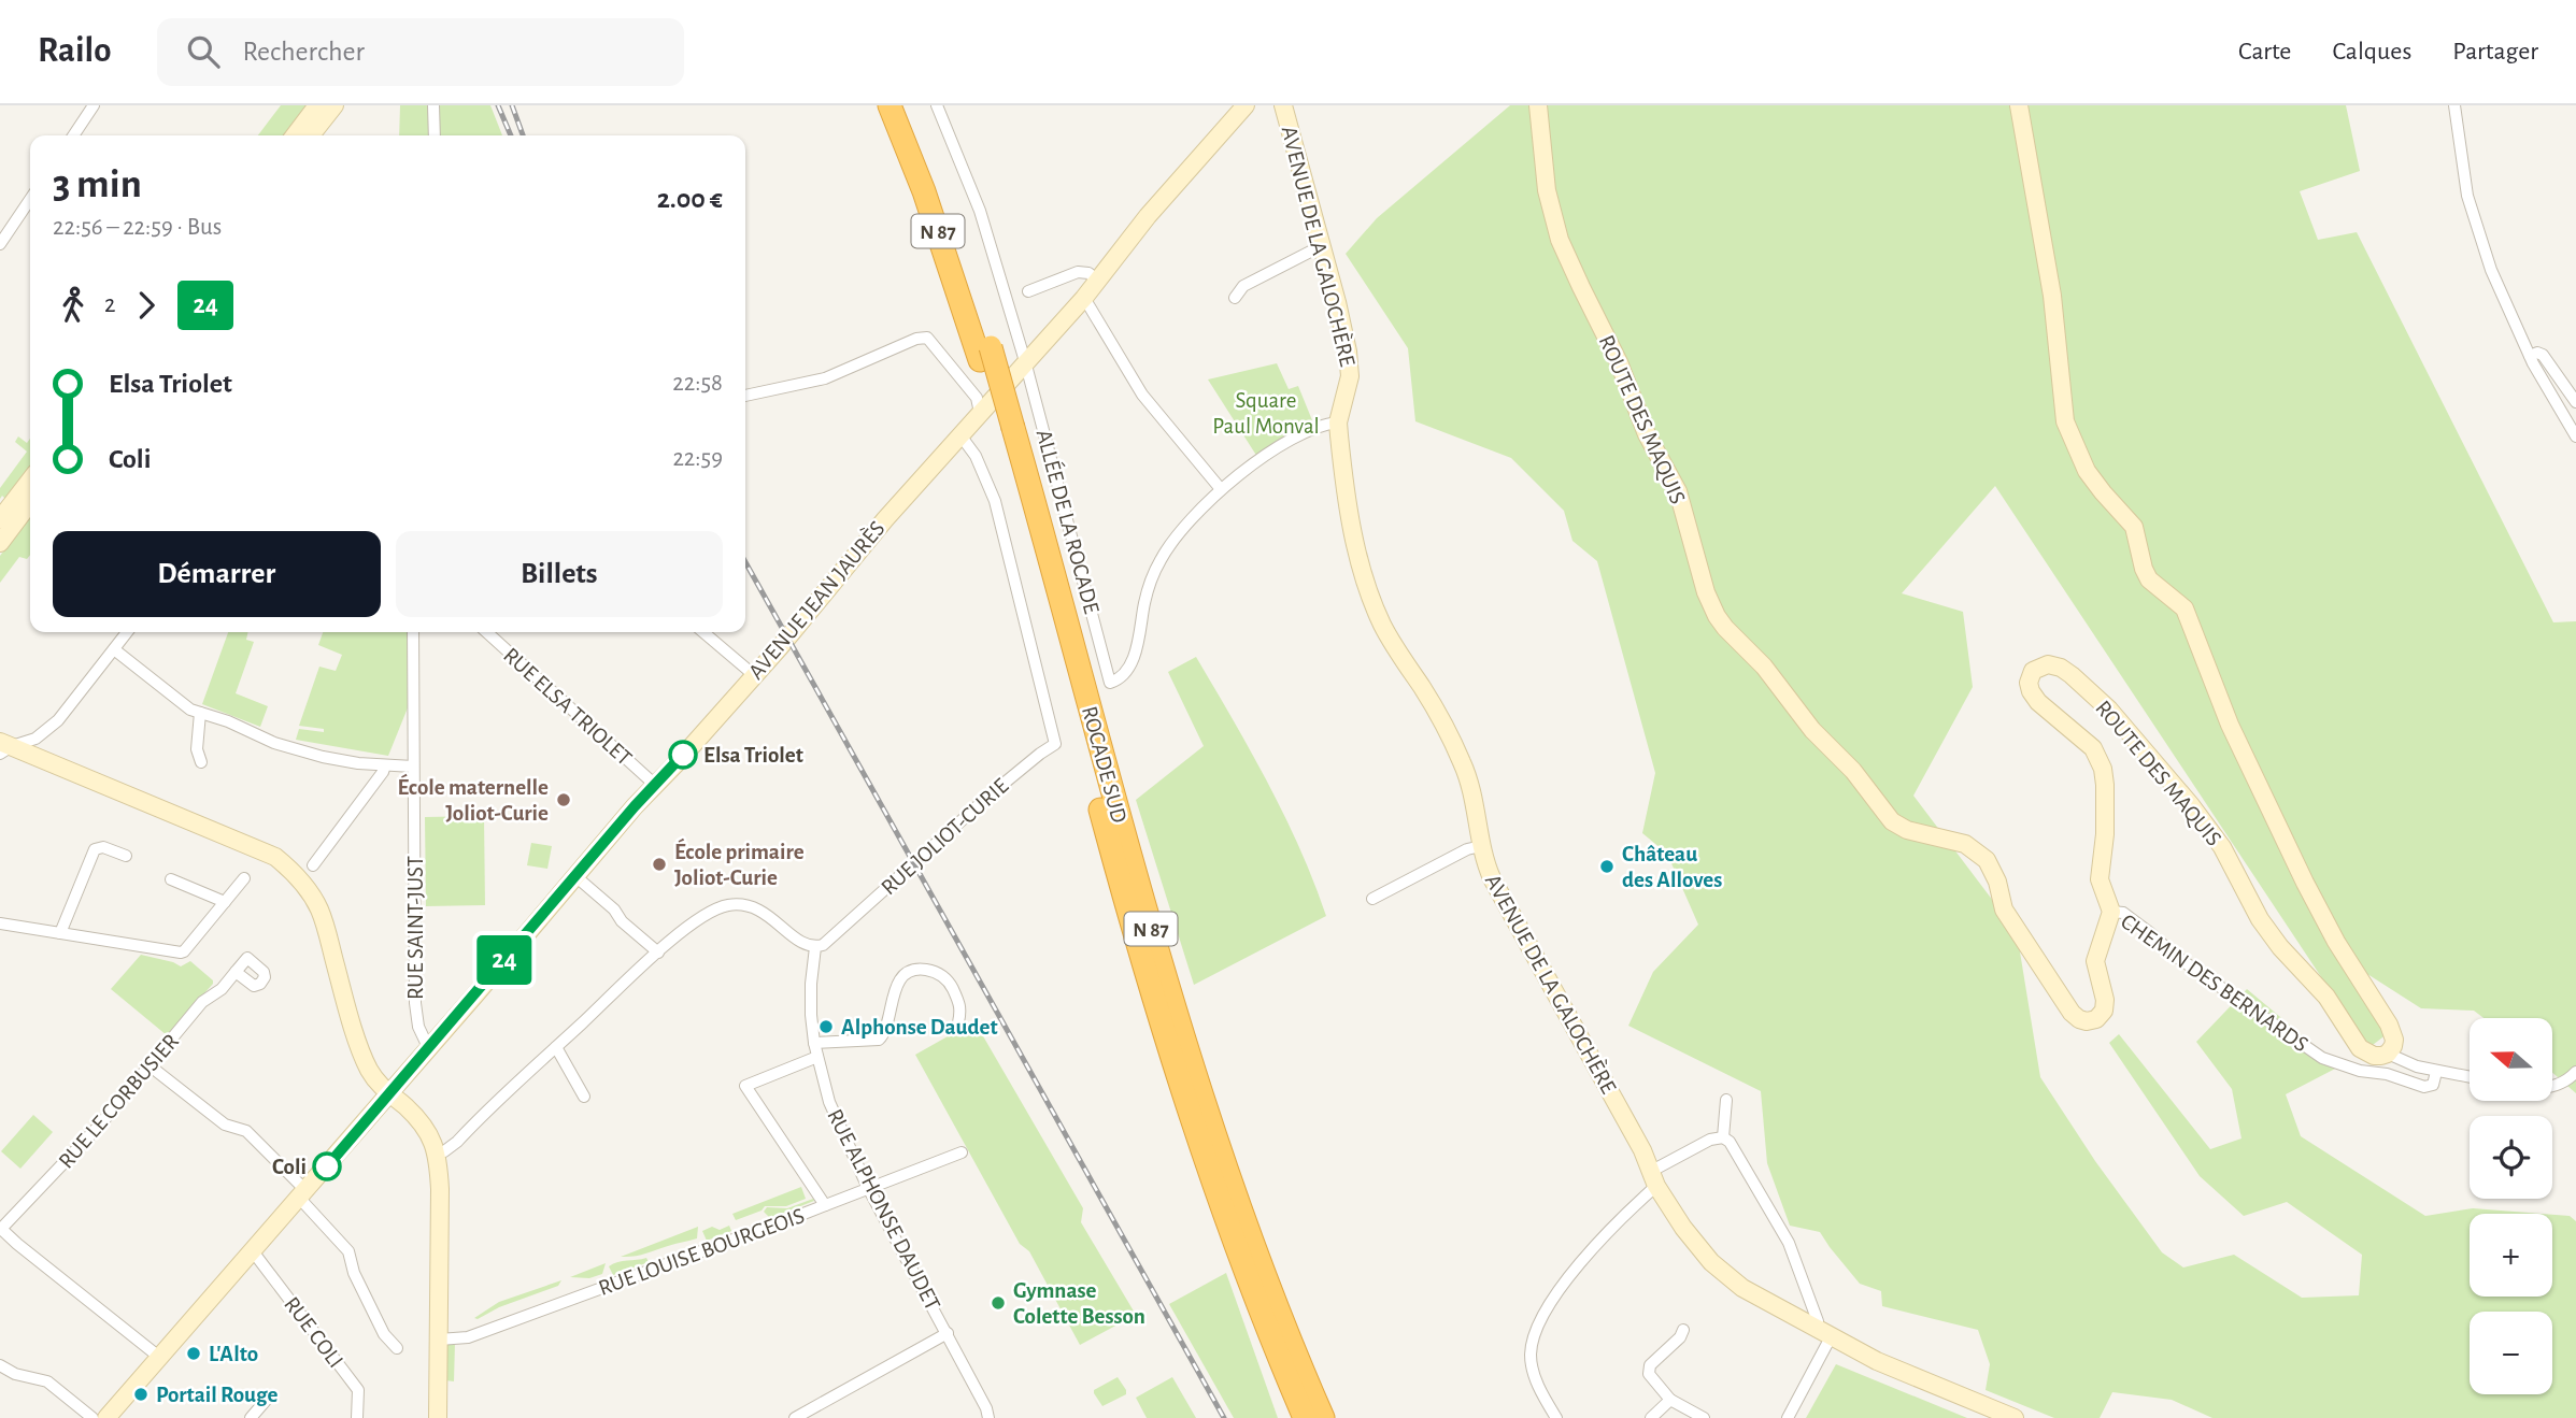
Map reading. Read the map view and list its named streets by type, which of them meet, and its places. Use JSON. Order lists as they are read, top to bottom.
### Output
{
  "streets": {
    "highway": ["N 87", "ROCADE SUD"],
    "main road": ["AVENUE DE LA GALOCHÈRE", "ROUTE DES MAQUIS", "AVENUE JEAN JAURÈS"],
    "street": [
      "ALLÉE DE LA ROCADE",
      "RUE ELSA TRIOLET",
      "RUE JOLIOT-CURIE",
      "RUE SAINT-JUST",
      "CHEMIN DES BERNARDS",
      "RUE LE CORBUSIER",
      "RUE ALPHONSE DAUDET",
      "RUE LOUISE BOURGEOIS",
      "RUE COLI"
    ]
  },
  "crossings": [
    ["ROUTE DES MAQUIS", "CHEMIN DES BERNARDS"],
    ["ALLÉE DE LA ROCADE", "AVENUE JEAN JAURÈS"],
    ["AVENUE JEAN JAURÈS", "RUE ELSA TRIOLET"],
    ["AVENUE JEAN JAURÈS", "RUE JOLIOT-CURIE"],
    ["AVENUE JEAN JAURÈS", "RUE SAINT-JUST"],
    ["AVENUE JEAN JAURÈS", "RUE COLI"],
    ["RUE JOLIOT-CURIE", "RUE ALPHONSE DAUDET"],
    ["RUE ALPHONSE DAUDET", "RUE LOUISE BOURGEOIS"]
  ],
  "parks": ["Square Paul Monval"],
  "places": [
    "Elsa Triolet",
    "École maternelle Joliot-Curie",
    "École primaire Joliot-Curie",
    "Château des Alloves",
    "Alphonse Daudet",
    "Coli",
    "Gymnase Colette Besson",
    "L'Alto",
    "Portail Rouge"
  ],
  "lines": ["bus line 24"],
  "north": "left",
  "page": {
    "header": "Railo",
    "search": "Rechercher",
    "nav": ["Carte", "Calques", "Partager"],
    "on_map": "24",
    "heading": ["3 min", "22:56 – 22:59 · Bus", "2.00 €"],
    "legs": ["2", "24"],
    "list": [
      {
        "name": "Elsa Triolet",
        "value": "22:58"
      },
      {
        "name": "Coli",
        "value": "22:59"
      }
    ],
    "buttons": ["Démarrer", "Billets"],
    "map_buttons": ["+", "−"]
  }
}
